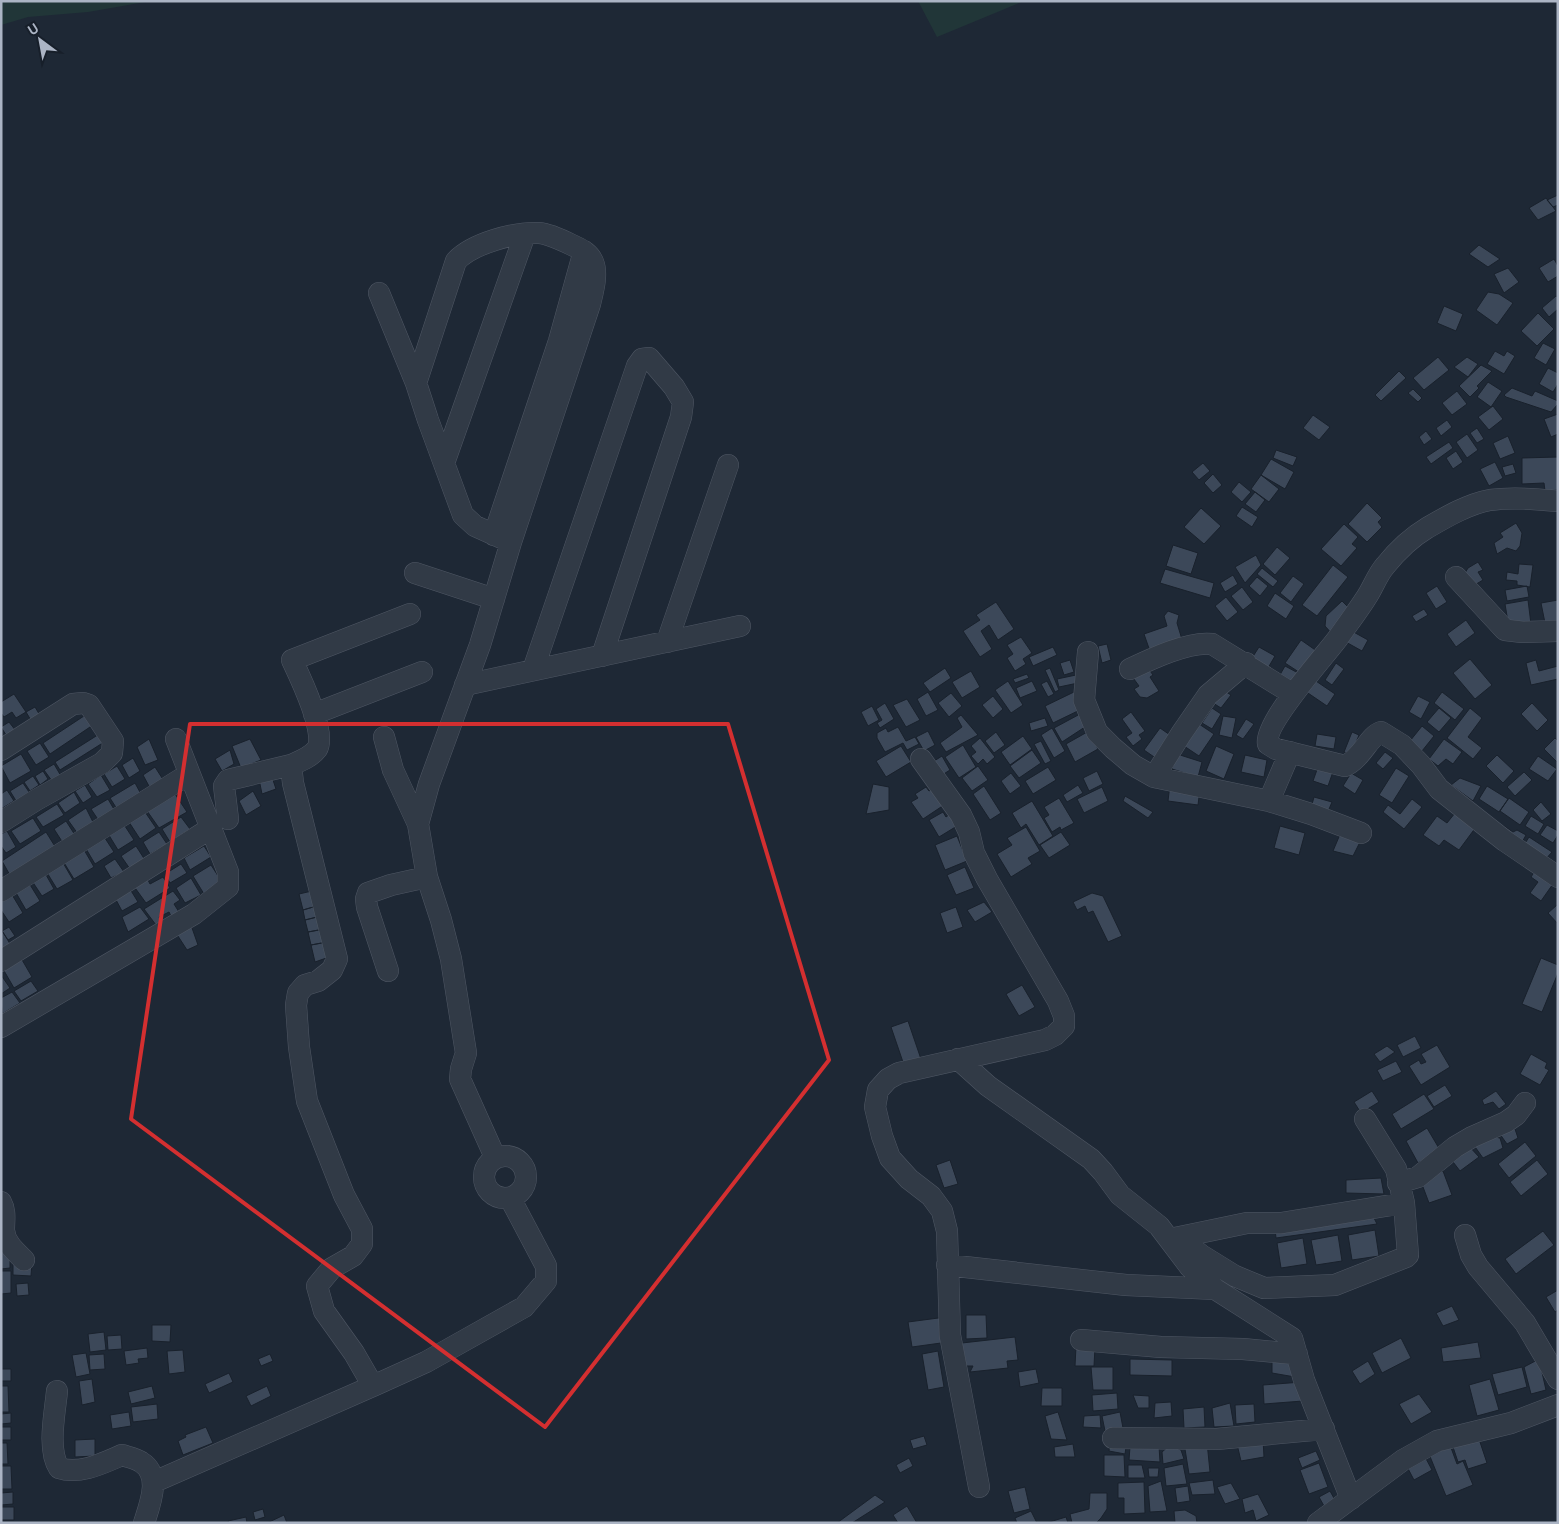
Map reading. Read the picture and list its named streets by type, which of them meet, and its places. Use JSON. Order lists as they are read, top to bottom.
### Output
{
  "north": "top left"
}
